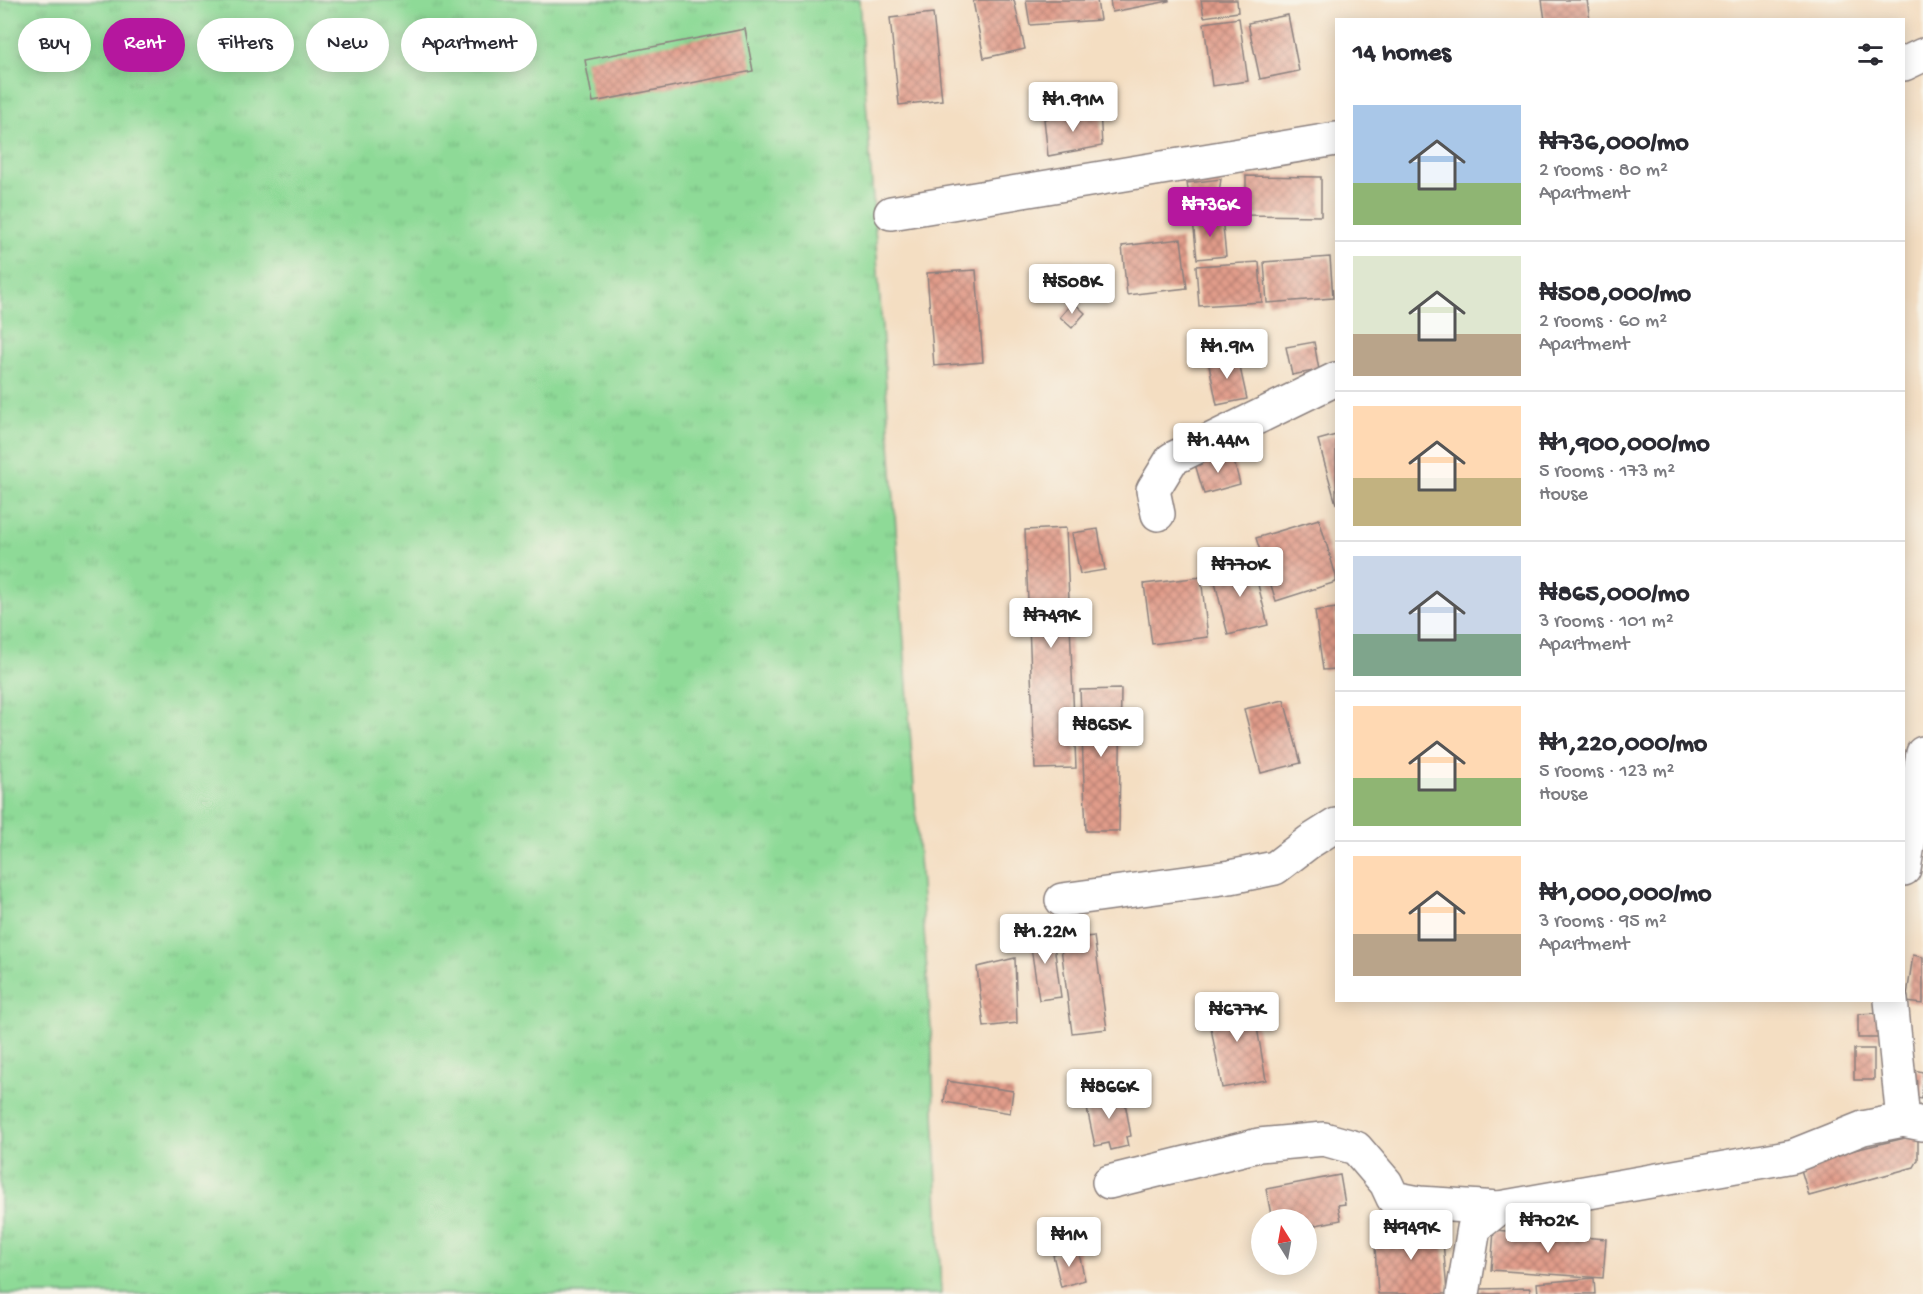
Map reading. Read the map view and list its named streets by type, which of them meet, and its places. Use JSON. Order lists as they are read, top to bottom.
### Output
{
  "north": "top",
  "page": {
    "chip": [
      "Buy",
      "Rent",
      "Filters",
      "New",
      "Apartment"
    ],
    "heading": "14 homes",
    "price": [
      "₦1.91M",
      "₦736K",
      "₦508K",
      "₦1.9M",
      "₦1.44M",
      "₦770K",
      "₦749K",
      "₦865K",
      "₦1.22M",
      "₦677K",
      "₦866K",
      "₦702K",
      "₦949K",
      "₦1M"
    ],
    "list": [
      {
        "name": "₦736,000/mo",
        "note": "2 rooms · 80 m² · Apartment"
      },
      {
        "name": "₦508,000/mo",
        "note": "2 rooms · 60 m² · Apartment"
      },
      {
        "name": "₦1,900,000/mo",
        "note": "5 rooms · 173 m² · House"
      },
      {
        "name": "₦865,000/mo",
        "note": "3 rooms · 101 m² · Apartment"
      },
      {
        "name": "₦1,220,000/mo",
        "note": "5 rooms · 123 m² · House"
      },
      {
        "name": "₦1,000,000/mo",
        "note": "3 rooms · 95 m² · Apartment"
      }
    ]
  }
}
